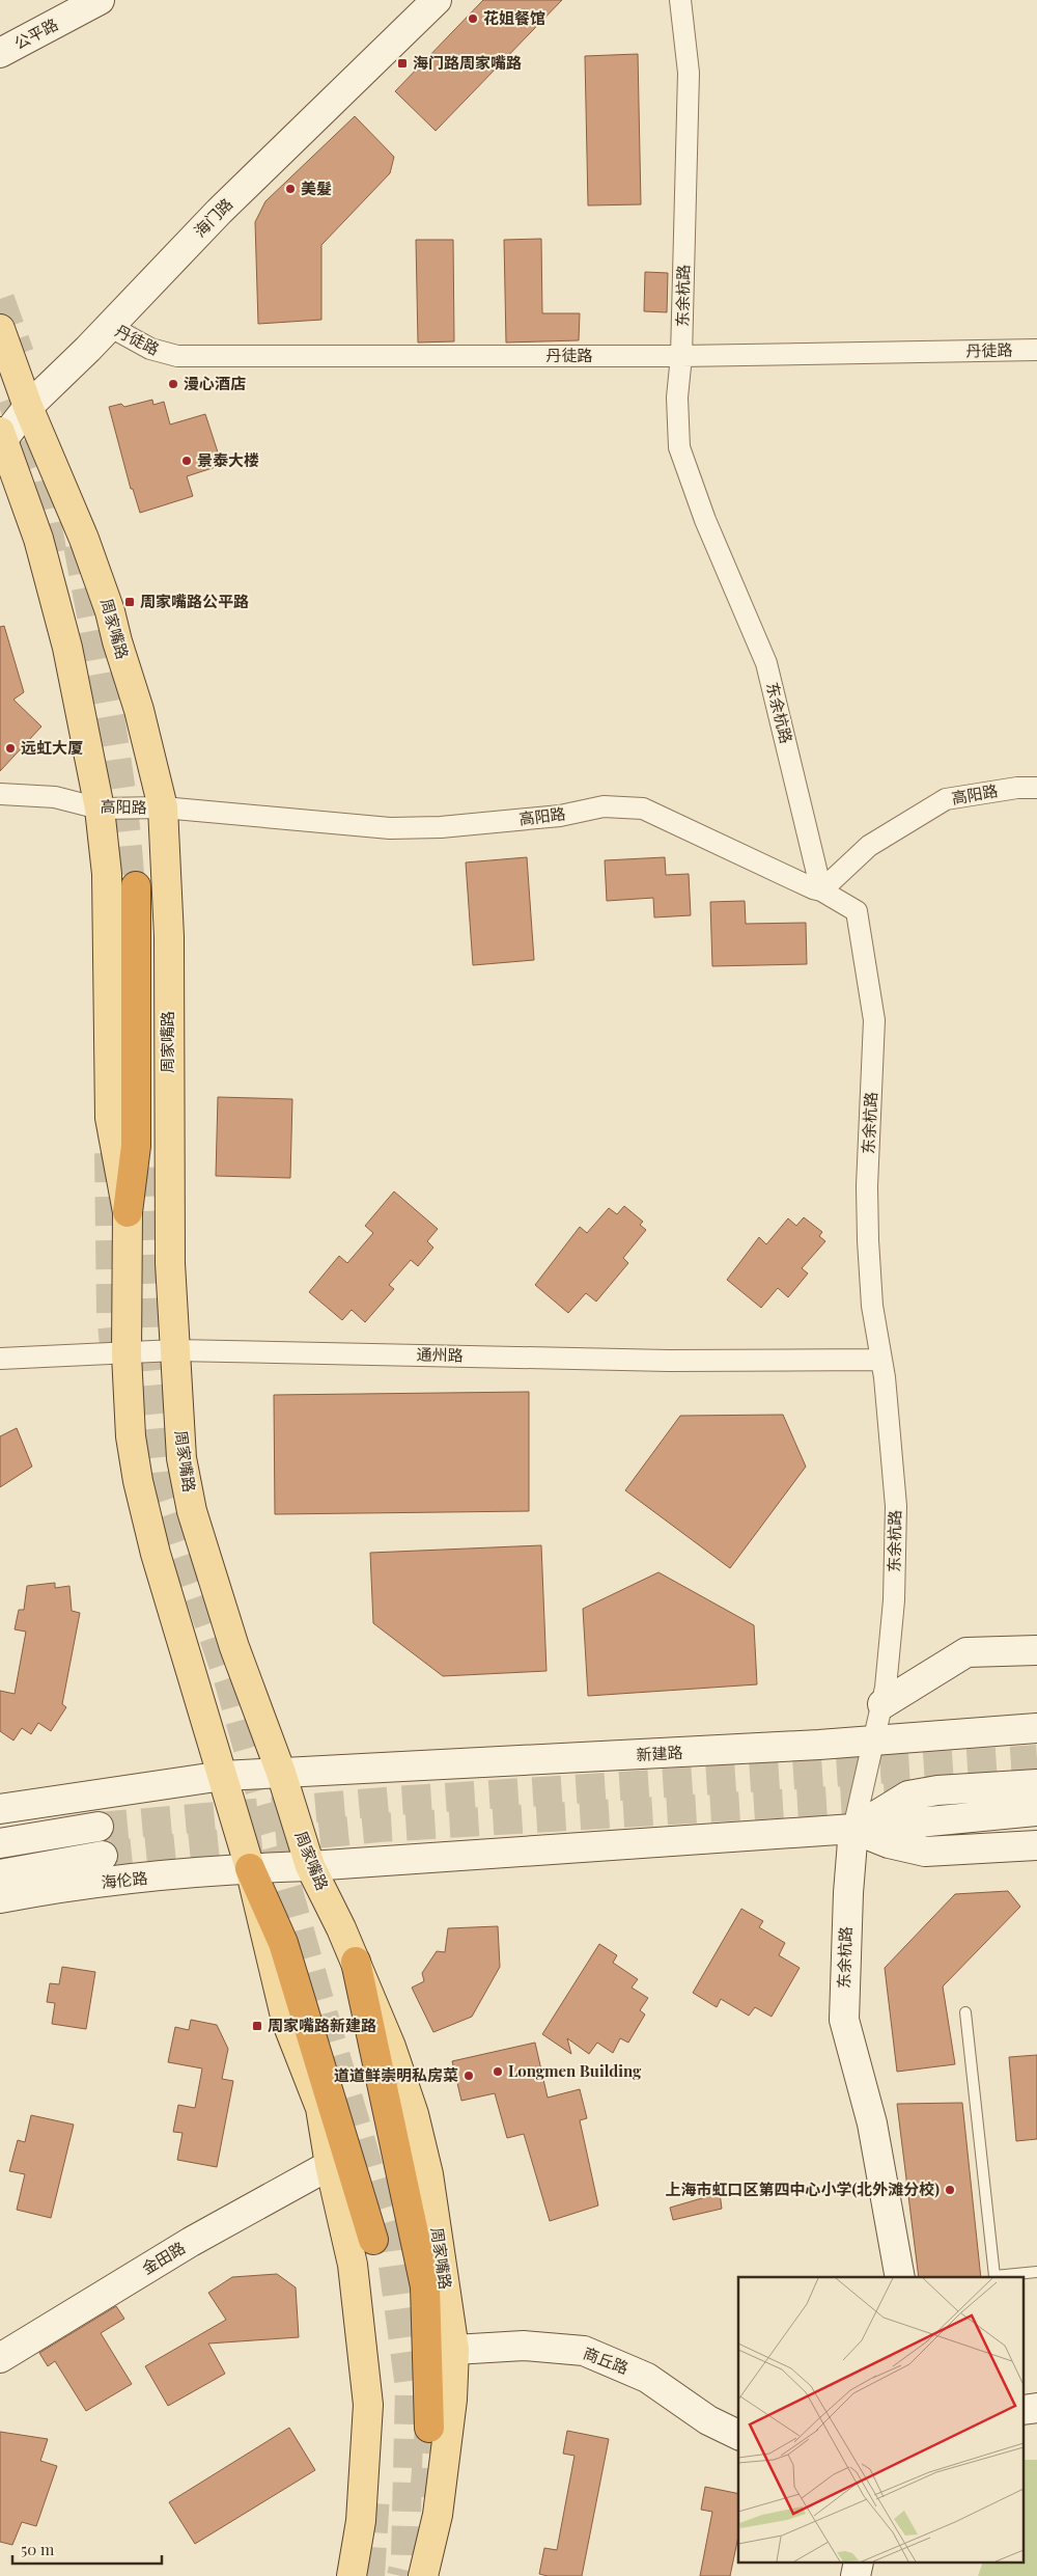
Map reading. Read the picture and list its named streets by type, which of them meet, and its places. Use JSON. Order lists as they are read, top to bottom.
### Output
{
  "streets": {
    "main road": [
      "公平路",
      "海门路",
      "东余杭路",
      "周家嘴路",
      "新建路",
      "海伦路",
      "金田路",
      "商丘路"
    ],
    "street": ["丹徒路", "高阳路", "通州路"]
  },
  "crossings": [
    ["海门路", "丹徒路"],
    ["海门路", "周家嘴路"],
    ["东余杭路", "丹徒路"],
    ["东余杭路", "高阳路"],
    ["东余杭路", "通州路"],
    ["东余杭路", "新建路"],
    ["周家嘴路", "高阳路"],
    ["周家嘴路", "通州路"],
    ["周家嘴路", "新建路"],
    ["周家嘴路", "海伦路"],
    ["周家嘴路", "商丘路"]
  ],
  "places": {
    "other": [
      "花姐餐馆",
      "美髮",
      "漫心酒店",
      "景泰大楼",
      "远虹大厦",
      "Longmen Building",
      "道道鲜崇明私房菜",
      "上海市虹口区第四中心小学(北外滩分校)"
    ],
    "transit": ["海门路周家嘴路", "周家嘴路公平路", "周家嘴路新建路"]
  },
  "scale_bar": "50 m"
}
